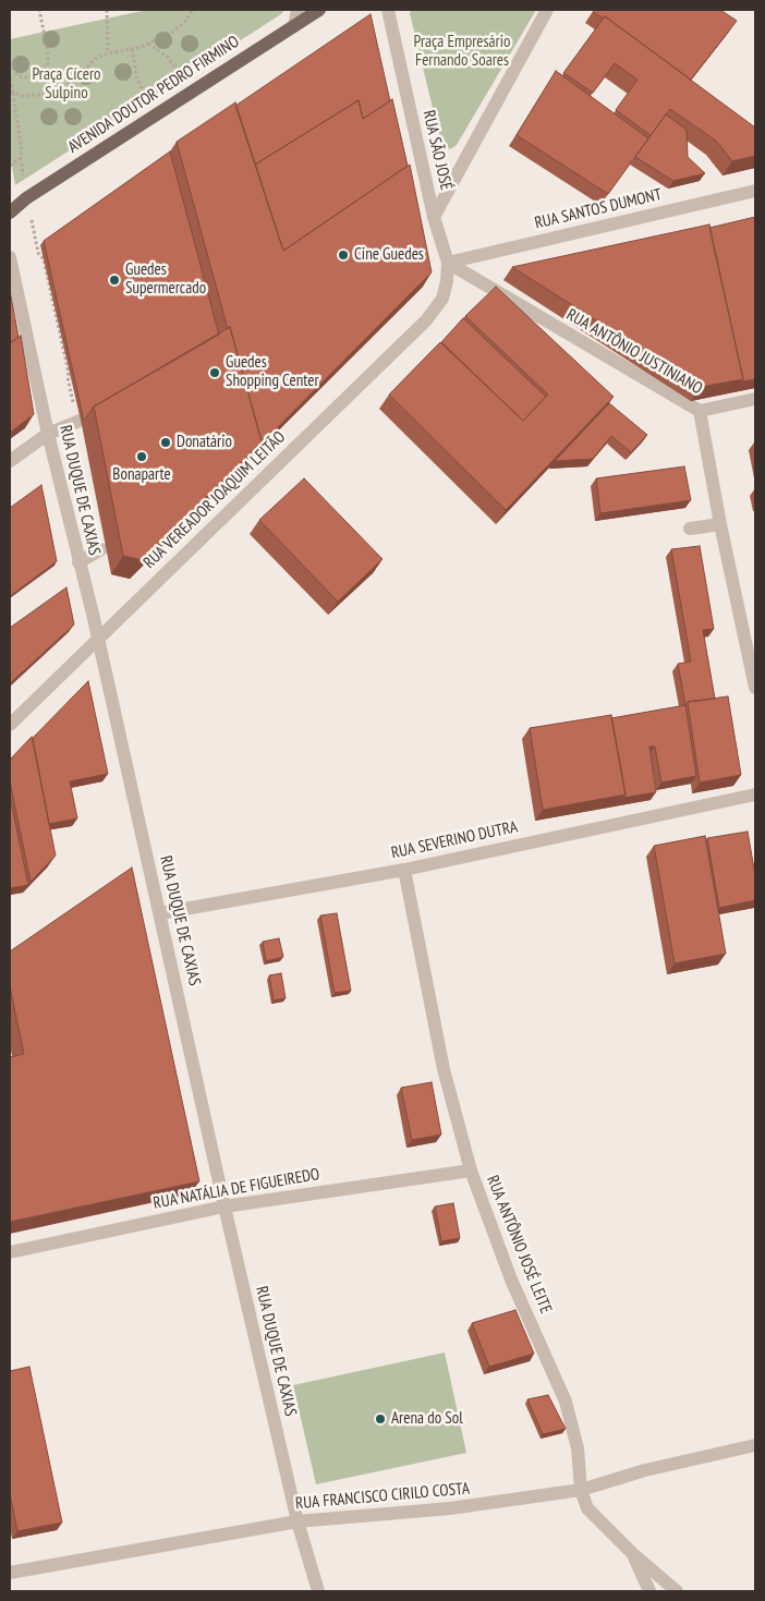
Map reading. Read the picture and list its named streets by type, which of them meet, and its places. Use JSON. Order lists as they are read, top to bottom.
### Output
{
  "streets": {
    "main road": ["AVENIDA DOUTOR PEDRO FIRMINO"],
    "street": [
      "RUA SÃO JOSÉ",
      "RUA SANTOS DUMONT",
      "RUA ANTÔNIO JUSTINIANO",
      "RUA DUQUE DE CAXIAS",
      "RUA VEREADOR JOAQUIM LEITÃO",
      "RUA SEVERINO DUTRA",
      "RUA NATÁLIA DE FIGUEIREDO",
      "RUA ANTÔNIO JOSÉ LEITE",
      "RUA FRANCISCO CIRILO COSTA"
    ]
  },
  "crossings": [
    ["RUA SÃO JOSÉ", "RUA SANTOS DUMONT"],
    ["RUA SÃO JOSÉ", "RUA ANTÔNIO JUSTINIANO"],
    ["RUA SÃO JOSÉ", "RUA VEREADOR JOAQUIM LEITÃO"],
    ["RUA SANTOS DUMONT", "RUA ANTÔNIO JUSTINIANO"],
    ["RUA DUQUE DE CAXIAS", "RUA VEREADOR JOAQUIM LEITÃO"],
    ["RUA DUQUE DE CAXIAS", "RUA SEVERINO DUTRA"],
    ["RUA DUQUE DE CAXIAS", "RUA NATÁLIA DE FIGUEIREDO"],
    ["RUA DUQUE DE CAXIAS", "RUA FRANCISCO CIRILO COSTA"],
    ["RUA SEVERINO DUTRA", "RUA ANTÔNIO JOSÉ LEITE"],
    ["RUA NATÁLIA DE FIGUEIREDO", "RUA ANTÔNIO JOSÉ LEITE"],
    ["RUA ANTÔNIO JOSÉ LEITE", "RUA FRANCISCO CIRILO COSTA"]
  ],
  "parks": ["Praça Empresário Fernando Soares", "Praça Cícero Sulpino"],
  "places": [
    "Cine Guedes",
    "Guedes Supermercado",
    "Guedes Shopping Center",
    "Donatário",
    "Bonaparte",
    "Arena do Sol"
  ]
}
